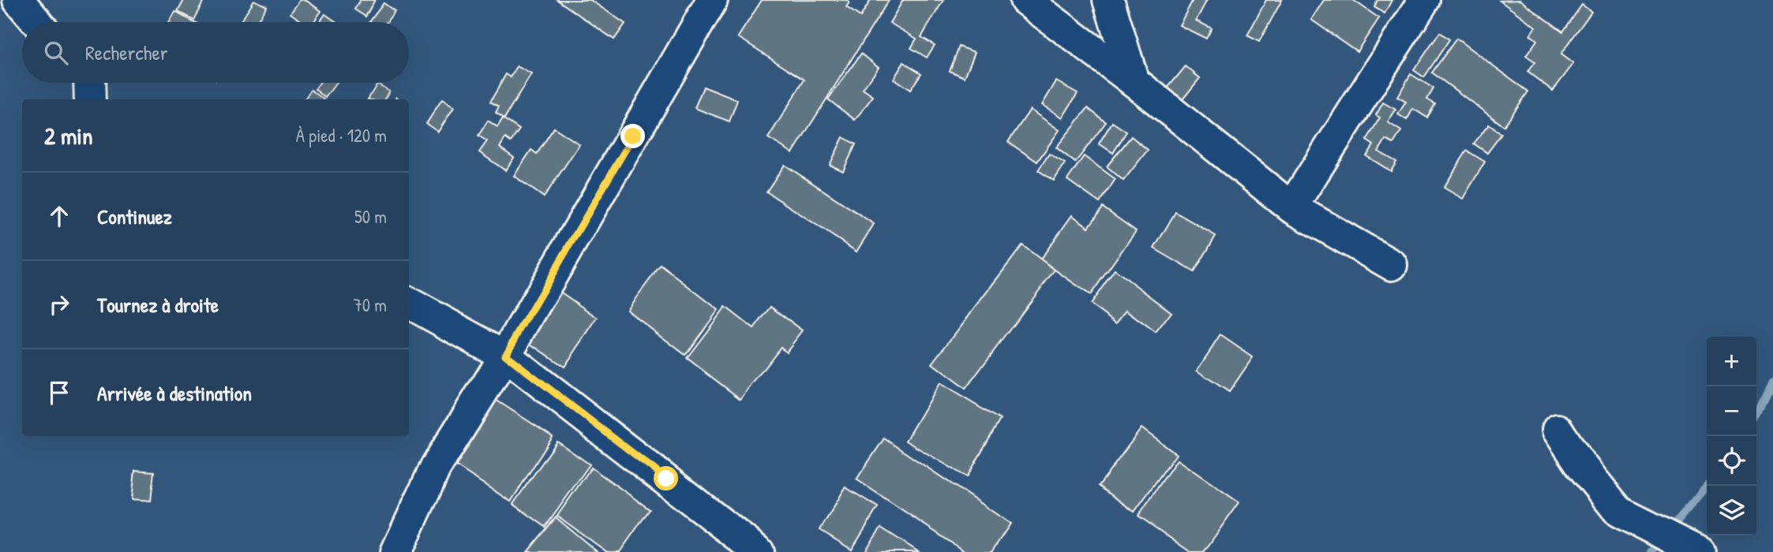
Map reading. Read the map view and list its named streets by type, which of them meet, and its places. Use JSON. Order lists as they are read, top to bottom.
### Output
{
  "page": {
    "search": "Rechercher",
    "heading": ["2 min", "À pied · 120 m"],
    "list": [
      ["Continuez", "50 m"],
      ["Tournez à droite", "70 m"],
      "Arrivée à destination"
    ],
    "map_buttons": ["+", "−"]
  }
}
